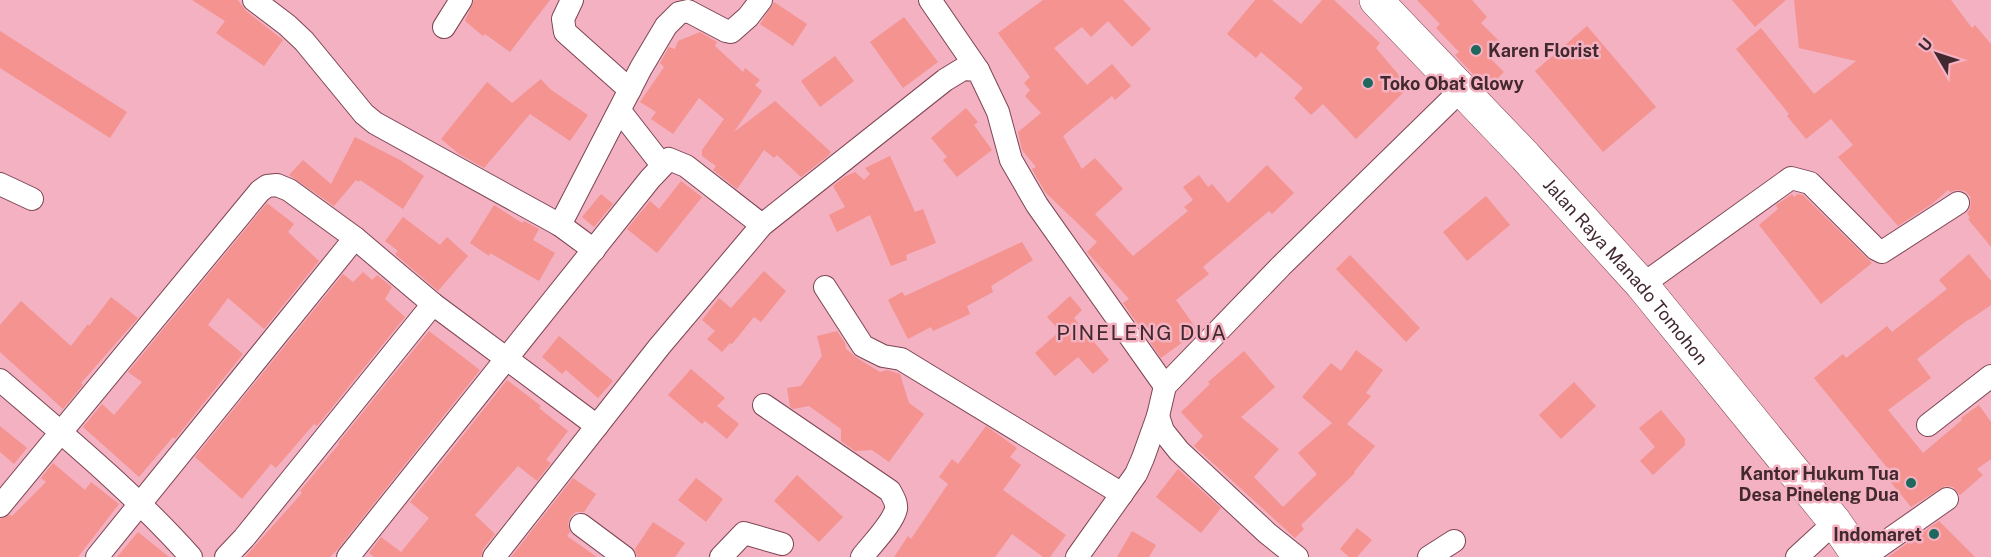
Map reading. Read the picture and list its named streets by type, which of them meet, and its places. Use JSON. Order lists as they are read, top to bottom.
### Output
{
  "streets": {
    "highway": ["Jalan Raya Manado Tomohon"]
  },
  "districts": ["PINELENG DUA"],
  "places": [
    "Karen Florist",
    "Toko Obat Glowy",
    "Kantor Hukum Tua Desa Pineleng Dua",
    "Indomaret"
  ],
  "north": "top left"
}
